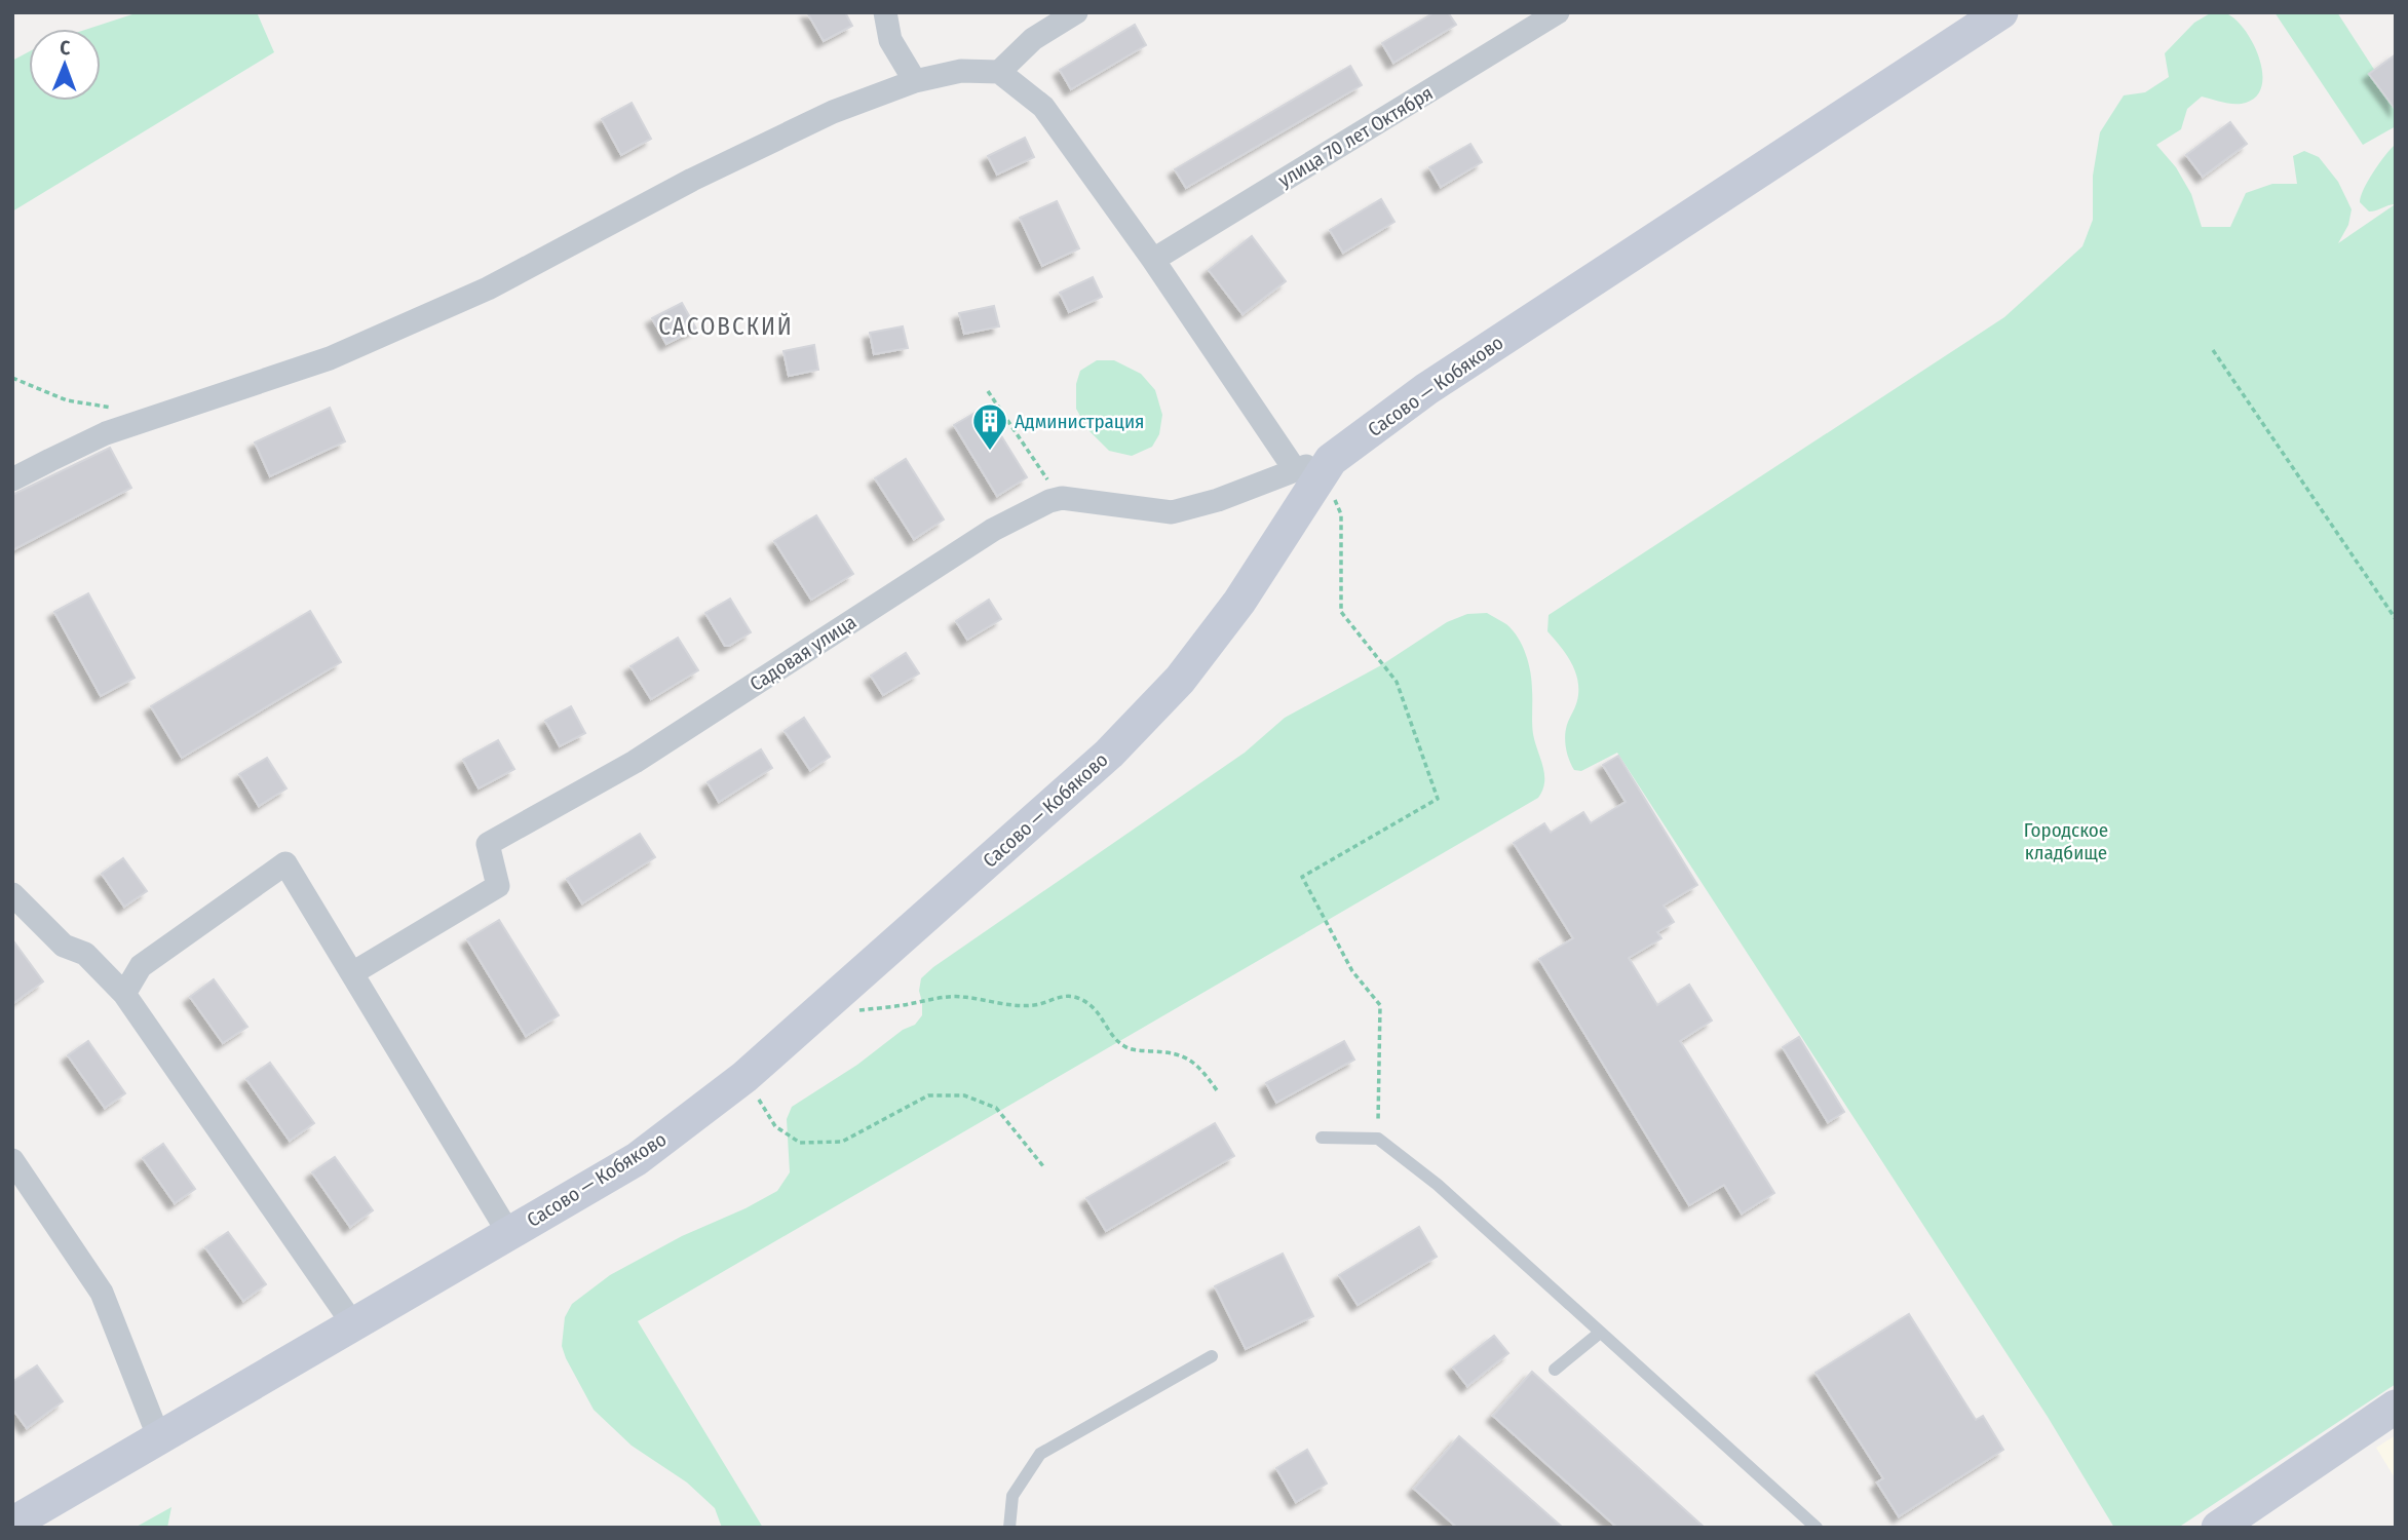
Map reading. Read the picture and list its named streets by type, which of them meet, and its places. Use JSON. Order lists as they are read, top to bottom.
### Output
{
  "streets": {
    "street": ["улица 70 лет Октября", "Сасово — Кобяково", "Садовая улица"]
  },
  "crossings": [
    ["Сасово — Кобяково", "Садовая улица"]
  ],
  "districts": ["САСОВСКИЙ"],
  "parks": ["Городское кладбище"],
  "places": {
    "building": ["Администрация"]
  },
  "north": "top"
}
